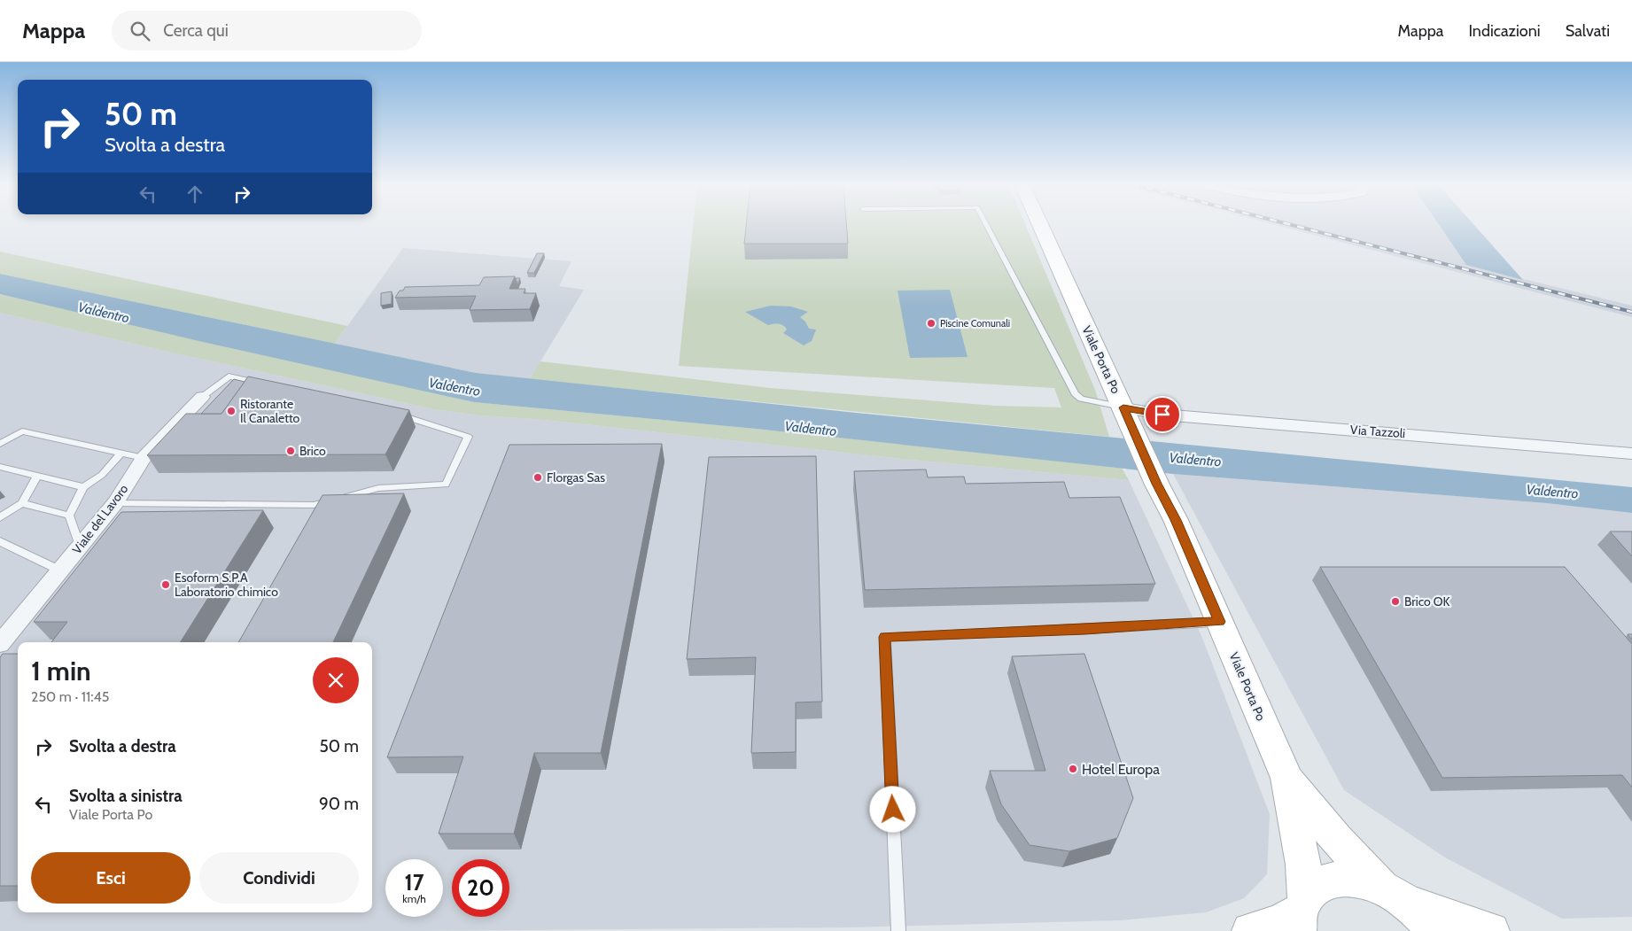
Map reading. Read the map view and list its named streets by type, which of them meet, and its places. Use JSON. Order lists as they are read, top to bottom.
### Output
{
  "streets": {
    "main road": ["Viale Porta Po"],
    "street": ["Via Tazzoli", "Viale del Lavoro"]
  },
  "crossings": [
    ["Viale Porta Po", "Via Tazzoli"]
  ],
  "water": ["Valdentro"],
  "places": [
    "Piscine Comunali",
    "Ristorante Il Canaletto",
    "Brico",
    "Florgas Sas",
    "Esoform S.P.A Laboratorio chimico",
    "Brico OK",
    "Hotel Europa"
  ],
  "page": {
    "header": "Mappa",
    "search": "Cerca qui",
    "nav": ["Mappa", "Indicazioni", "Salvati"],
    "turn": ["50 m", "Svolta a destra"],
    "heading": ["1 min", "250 m · 11:45"],
    "list": [
      {
        "name": "Svolta a destra",
        "value": "50 m"
      },
      {
        "name": "Svolta a sinistra",
        "note": "Viale Porta Po",
        "value": "90 m"
      }
    ],
    "buttons": ["Esci", "Condividi"],
    "speed": "17 km/h",
    "limit": "20"
  }
}
